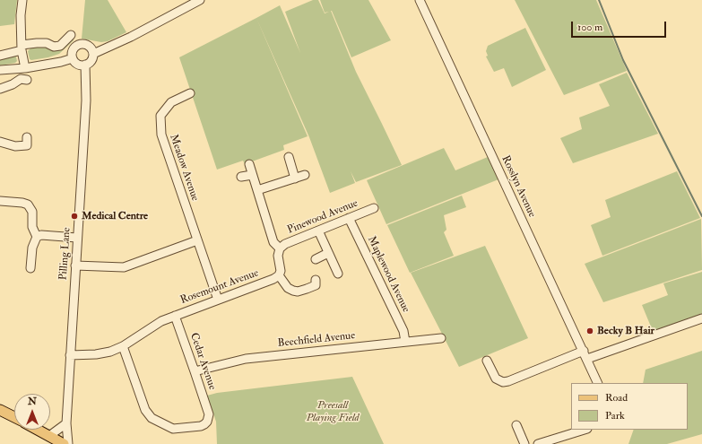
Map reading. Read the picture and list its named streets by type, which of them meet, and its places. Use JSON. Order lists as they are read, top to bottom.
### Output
{
  "streets": {
    "street": [
      "Meadow Avenue",
      "Rosslyn Avenue",
      "Pinewood Avenue",
      "Pilling Lane",
      "Maplewood Avenue",
      "Rosemount Avenue",
      "Beechfield Avenue",
      "Cedar Avenue"
    ]
  },
  "crossings": [
    ["Meadow Avenue", "Rosemount Avenue"],
    ["Pinewood Avenue", "Maplewood Avenue"],
    ["Pilling Lane", "Rosemount Avenue"],
    ["Maplewood Avenue", "Beechfield Avenue"],
    ["Rosemount Avenue", "Cedar Avenue"],
    ["Beechfield Avenue", "Cedar Avenue"]
  ],
  "parks": ["Preesall Playing Field"],
  "places": ["Medical Centre", "Becky B Hair"],
  "legend": ["Road", "Park"],
  "scale_bar": "100 m",
  "north": "top"
}
